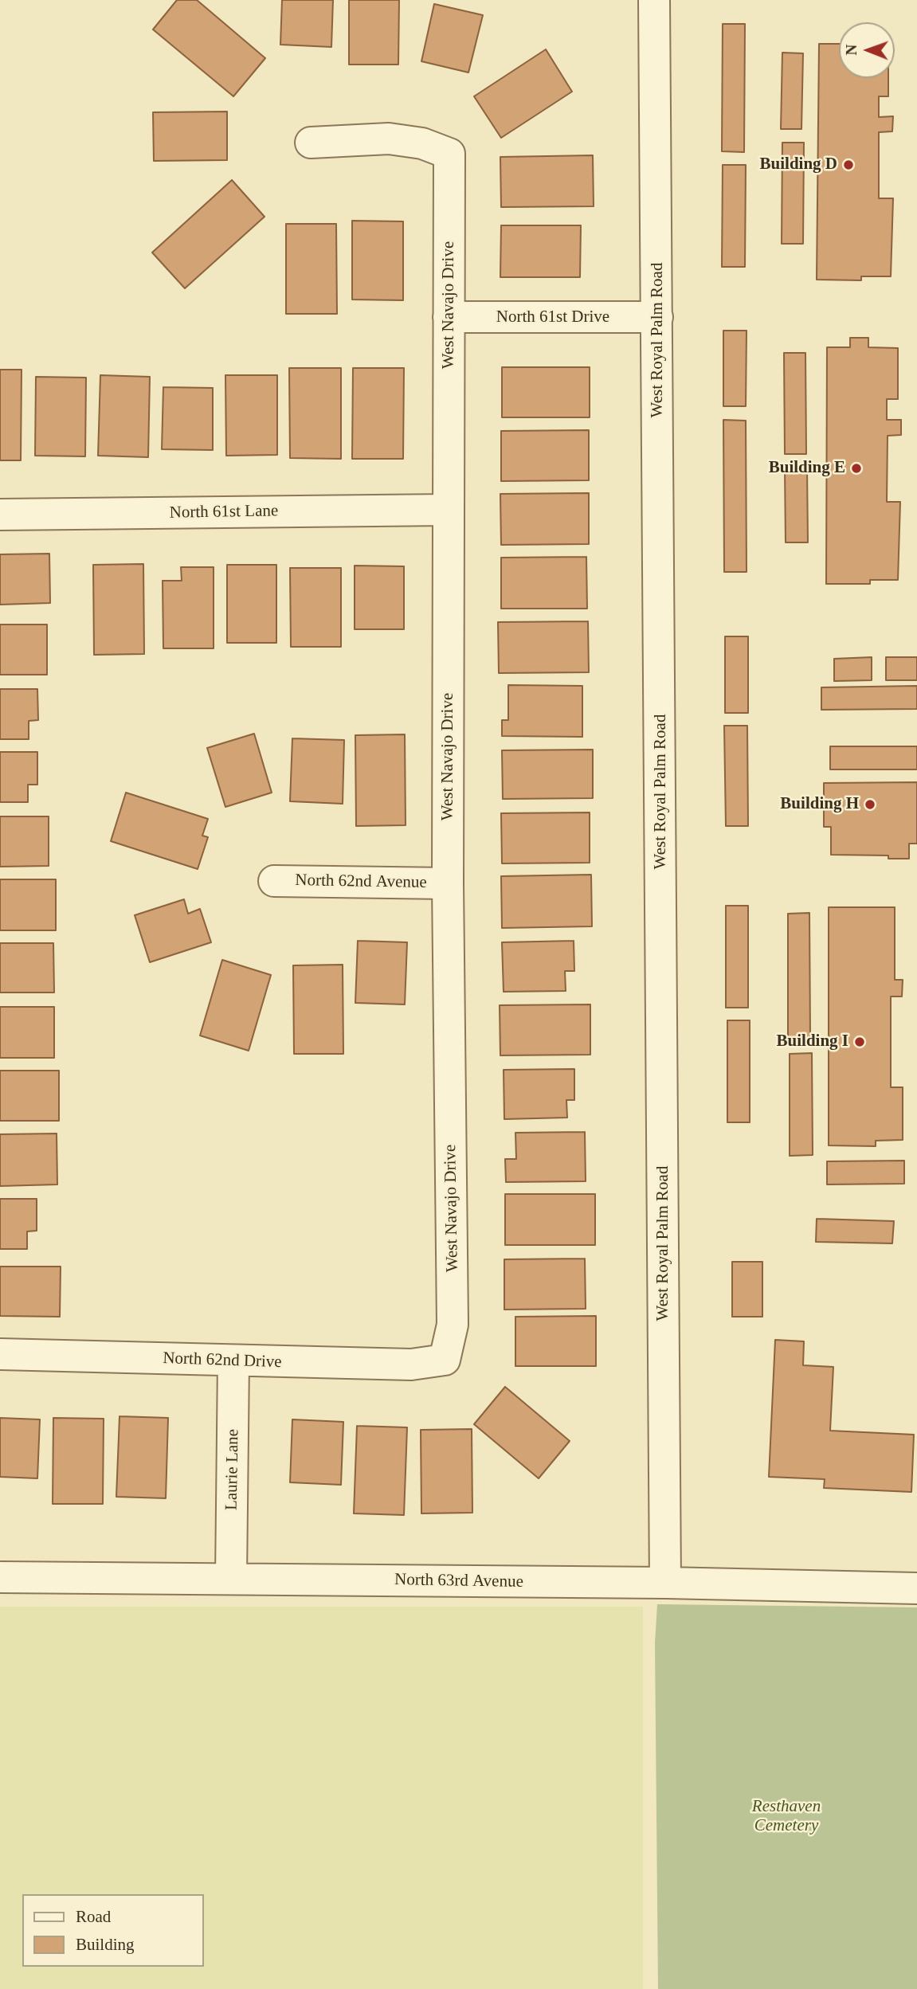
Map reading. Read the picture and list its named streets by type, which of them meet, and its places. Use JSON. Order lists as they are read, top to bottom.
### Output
{
  "streets": {
    "street": [
      "West Navajo Drive",
      "North 61st Drive",
      "West Royal Palm Road",
      "North 61st Lane",
      "North 62nd Avenue",
      "North 62nd Drive",
      "Laurie Lane",
      "North 63rd Avenue"
    ]
  },
  "crossings": [
    ["West Navajo Drive", "North 61st Drive"],
    ["West Navajo Drive", "North 61st Lane"],
    ["West Navajo Drive", "North 62nd Avenue"],
    ["West Navajo Drive", "North 62nd Drive"],
    ["North 61st Drive", "West Royal Palm Road"],
    ["West Royal Palm Road", "North 63rd Avenue"],
    ["North 62nd Drive", "Laurie Lane"],
    ["Laurie Lane", "North 63rd Avenue"]
  ],
  "parks": ["Resthaven Cemetery"],
  "places": [
    "Building D",
    "Building E",
    "Building H",
    "Building I"
  ],
  "legend": ["Road", "Building"],
  "north": "left"
}
